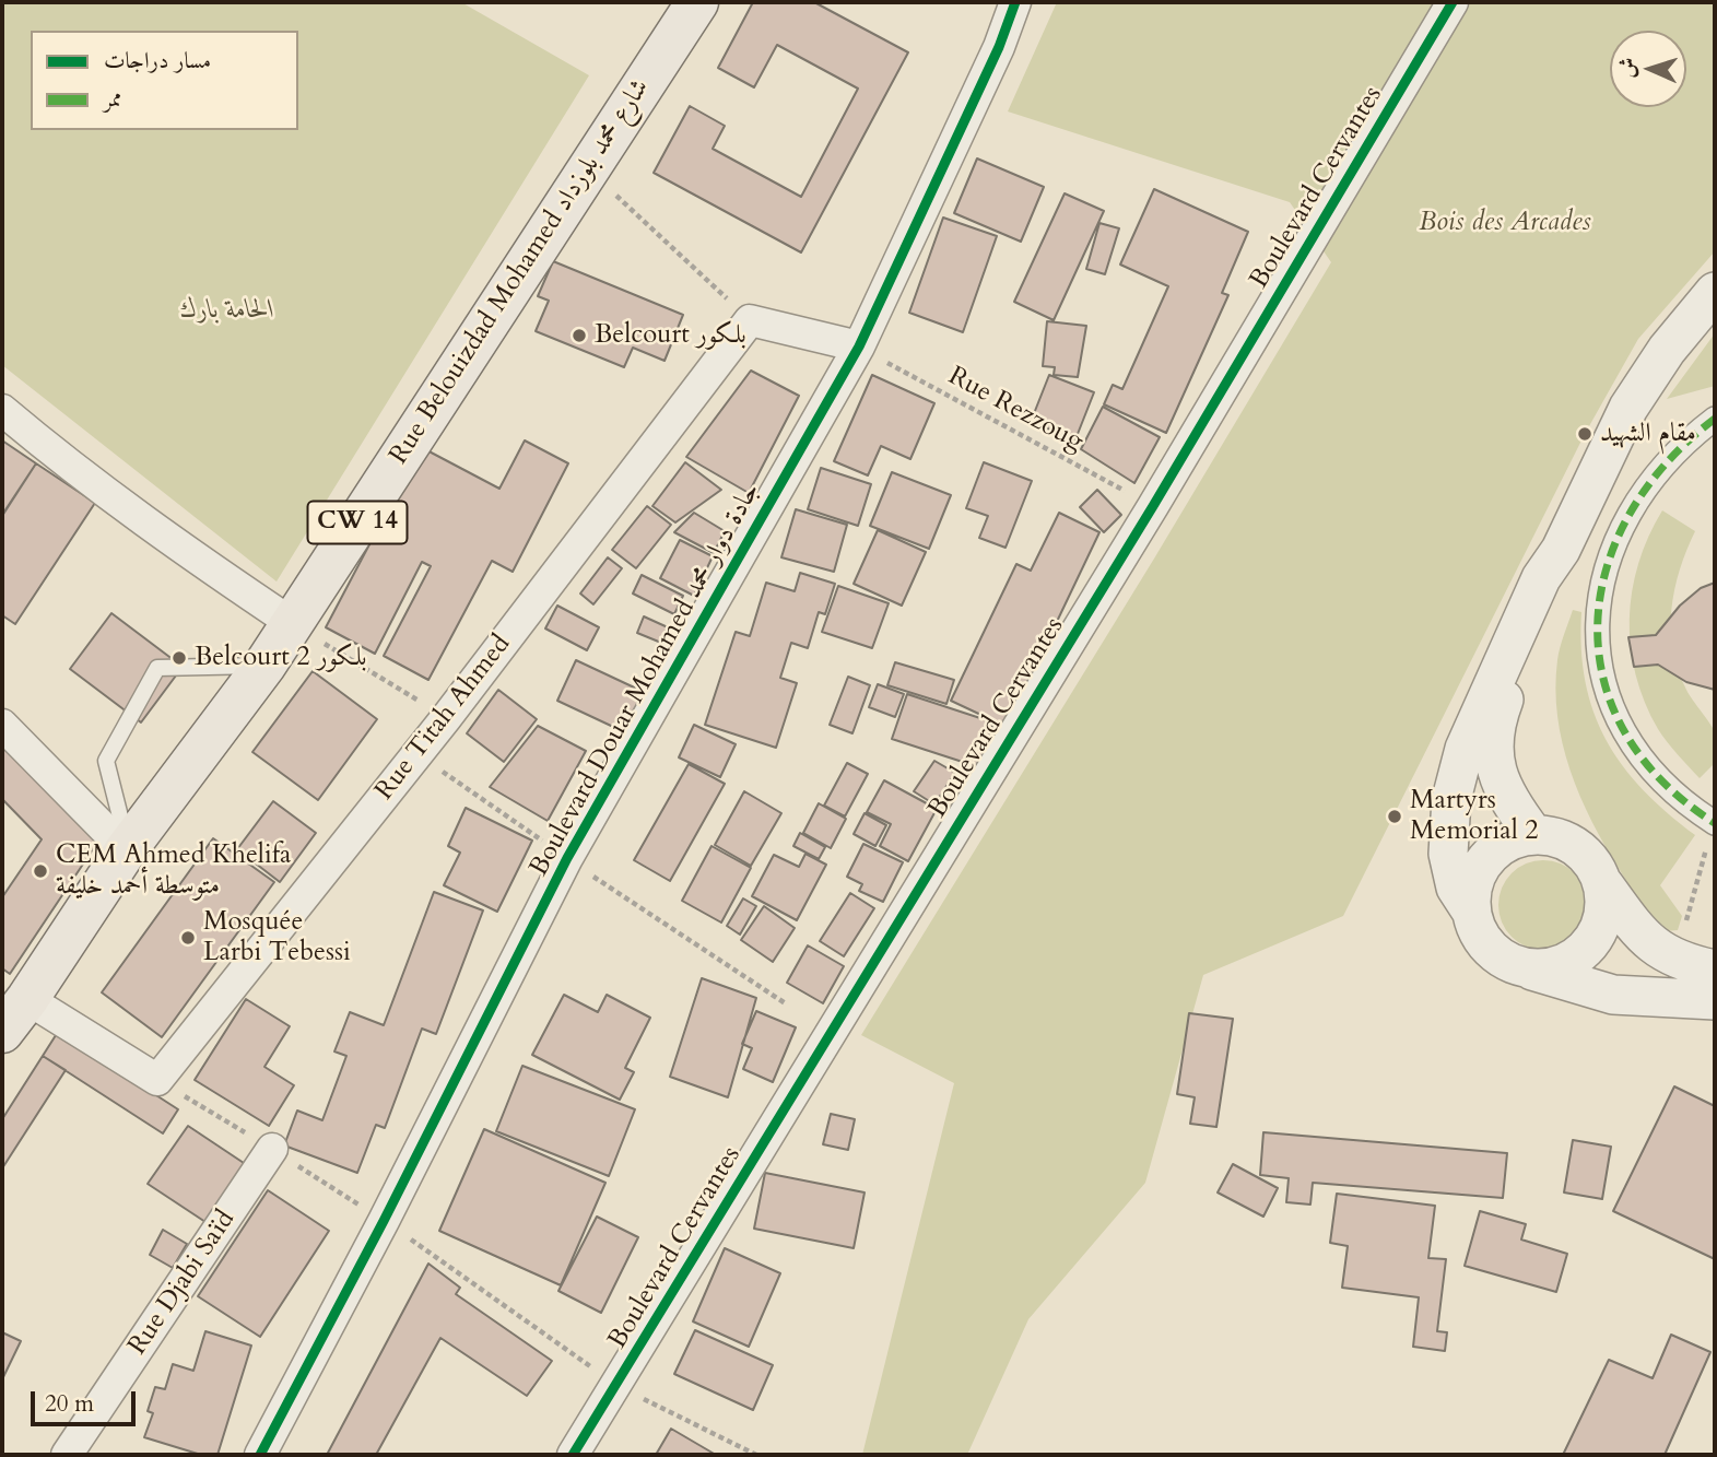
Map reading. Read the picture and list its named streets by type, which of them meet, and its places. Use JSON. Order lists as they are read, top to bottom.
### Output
{
  "streets": {
    "main road": ["Rue Belouizdad Mohamed شارع محمد بلوزداد", "CW 14"],
    "street": [
      "Boulevard Cervantes",
      "Boulevard Douar Mohamed جادة دوار محمد",
      "Rue Titah Ahmed",
      "Rue Djabi Saïd"
    ],
    "path": ["Rue Rezzoug"]
  },
  "crossings": [
    ["Boulevard Cervantes", "Rue Rezzoug"],
    ["Rue Rezzoug", "Boulevard Douar Mohamed جادة دوار محمد"]
  ],
  "parks": ["Bois des Arcades", "الحامة بارك"],
  "places": [
    "Belcourt بلكور",
    "مقام الشهيد",
    "Belcourt 2 بلكور",
    "Martyrs Memorial 2",
    "CEM Ahmed Khelifa متوسطة أحمد خليفة",
    "Mosquée Larbi Tebessi"
  ],
  "legend": ["مسار دراجات", "ممر"],
  "scale_bar": "20 m",
  "north": "left"
}
